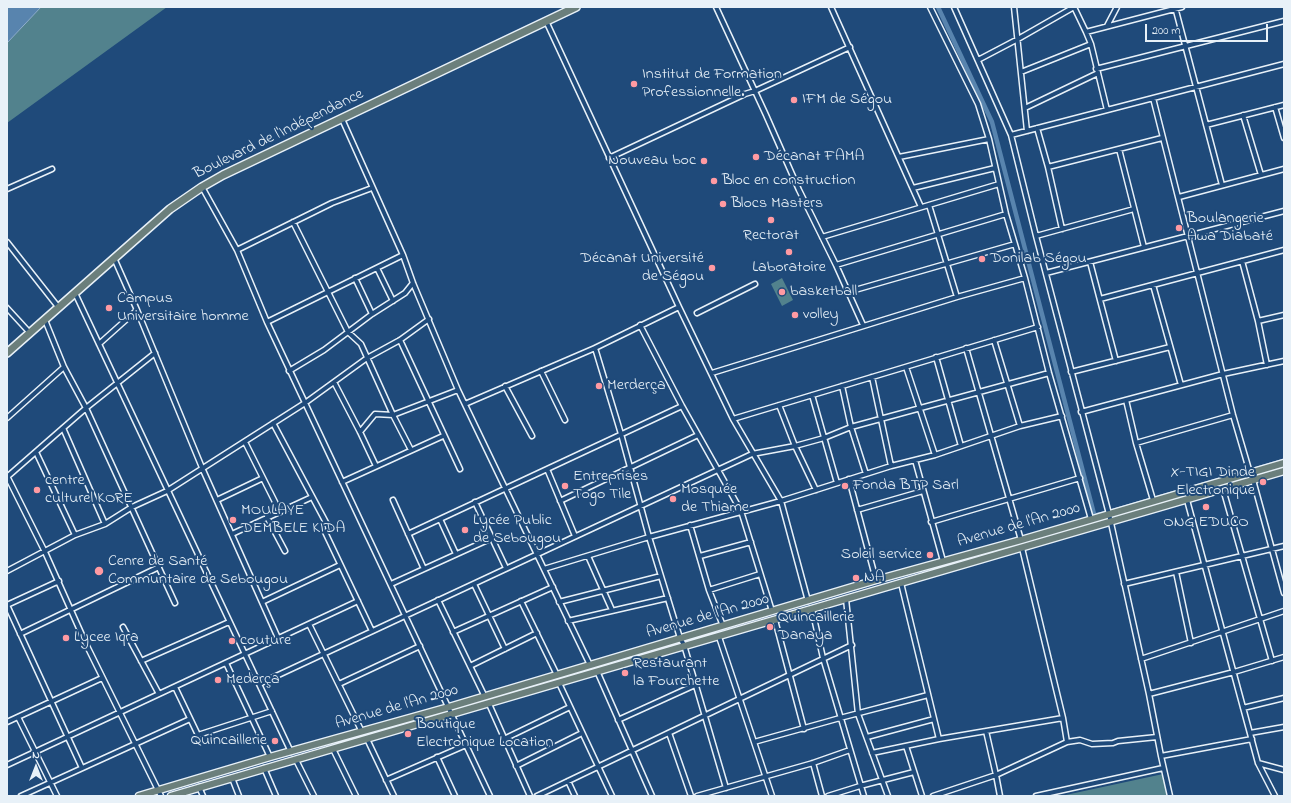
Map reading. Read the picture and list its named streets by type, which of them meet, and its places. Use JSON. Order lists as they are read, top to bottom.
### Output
{
  "streets": {
    "highway": ["Boulevard de l'Indépendance"],
    "main road": ["Avenue de l'An 2000"]
  },
  "places": [
    "Institut de Formation Professionnelle.",
    "IFM de Ségou",
    "Décanat FAMA",
    "Nouveau boc",
    "Bloc en construction",
    "Blocs Masters",
    "Rectorat",
    "Boulangerie Awa Diabaté",
    "Laboratoire",
    "Donilab Ségou",
    "Décanat Université de Ségou",
    "basketball",
    "Campus Universitaire homme",
    "volley",
    "Merderça",
    "X-TIGI Dinde Electronique",
    "Entreprises Togo Tile",
    "Fonda BTP Sarl",
    "centre culturel KORE",
    "Mosquée de Thiame",
    "ONG EDUCO",
    "MOULAYE DEMBELE KIDA",
    "Lycée Public de Sebougou",
    "Soleil service",
    "Cenre de Santé Communtaire de Sebougou",
    "NA",
    "Quincaillerie Danaya",
    "Lycee Iqra",
    "couture",
    "Restaurant la Fourchette",
    "Mederça",
    "Boutique Electronique Location",
    "Quincaillerie"
  ],
  "scale_bar": "200 m",
  "north": "top"
}
